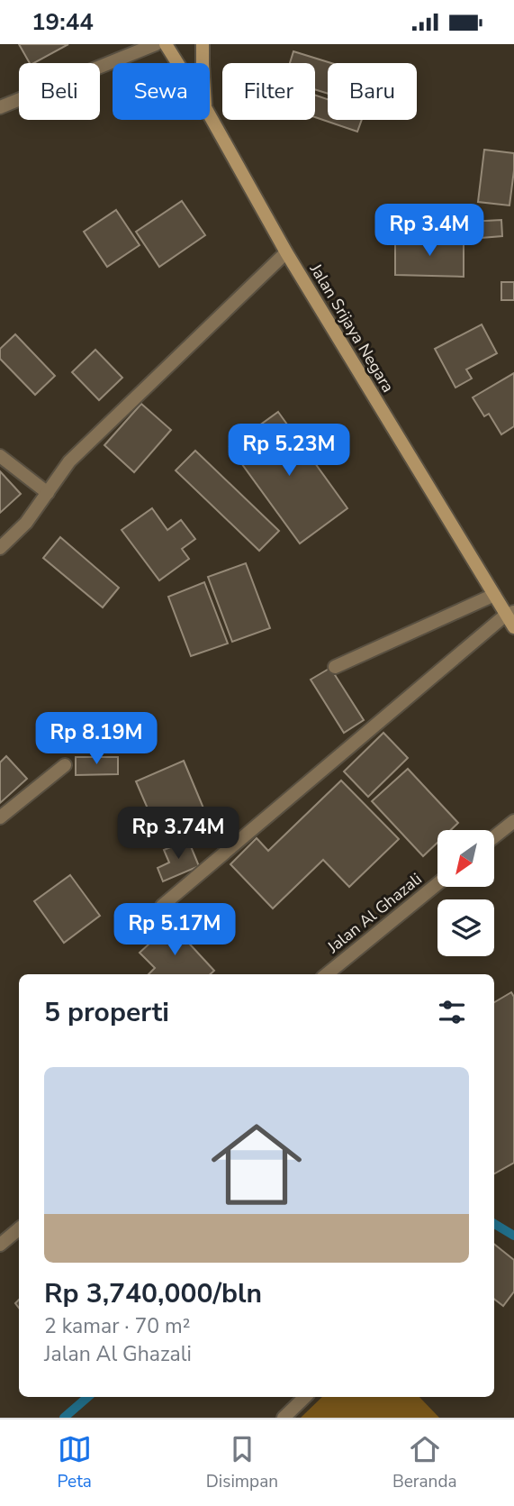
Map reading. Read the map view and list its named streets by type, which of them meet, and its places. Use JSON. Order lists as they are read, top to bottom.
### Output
{
  "streets": {
    "main road": ["Jalan Srijaya Negara"],
    "street": ["Jalan Al Ghazali"]
  },
  "north": "bottom left",
  "page": {
    "status": "19:44",
    "chip": [
      "Beli",
      "Sewa",
      "Filter",
      "Baru"
    ],
    "price": [
      "Rp 3.4M",
      "Rp 5.23M",
      "Rp 8.19M",
      "Rp 3.74M",
      "Rp 5.17M"
    ],
    "heading": "5 properti",
    "list": [
      {
        "name": "Rp 3,740,000/bln",
        "note": "2 kamar · 70 m² · Jalan Al Ghazali"
      }
    ],
    "tabs": ["Peta", "Disimpan", "Beranda"]
  }
}
